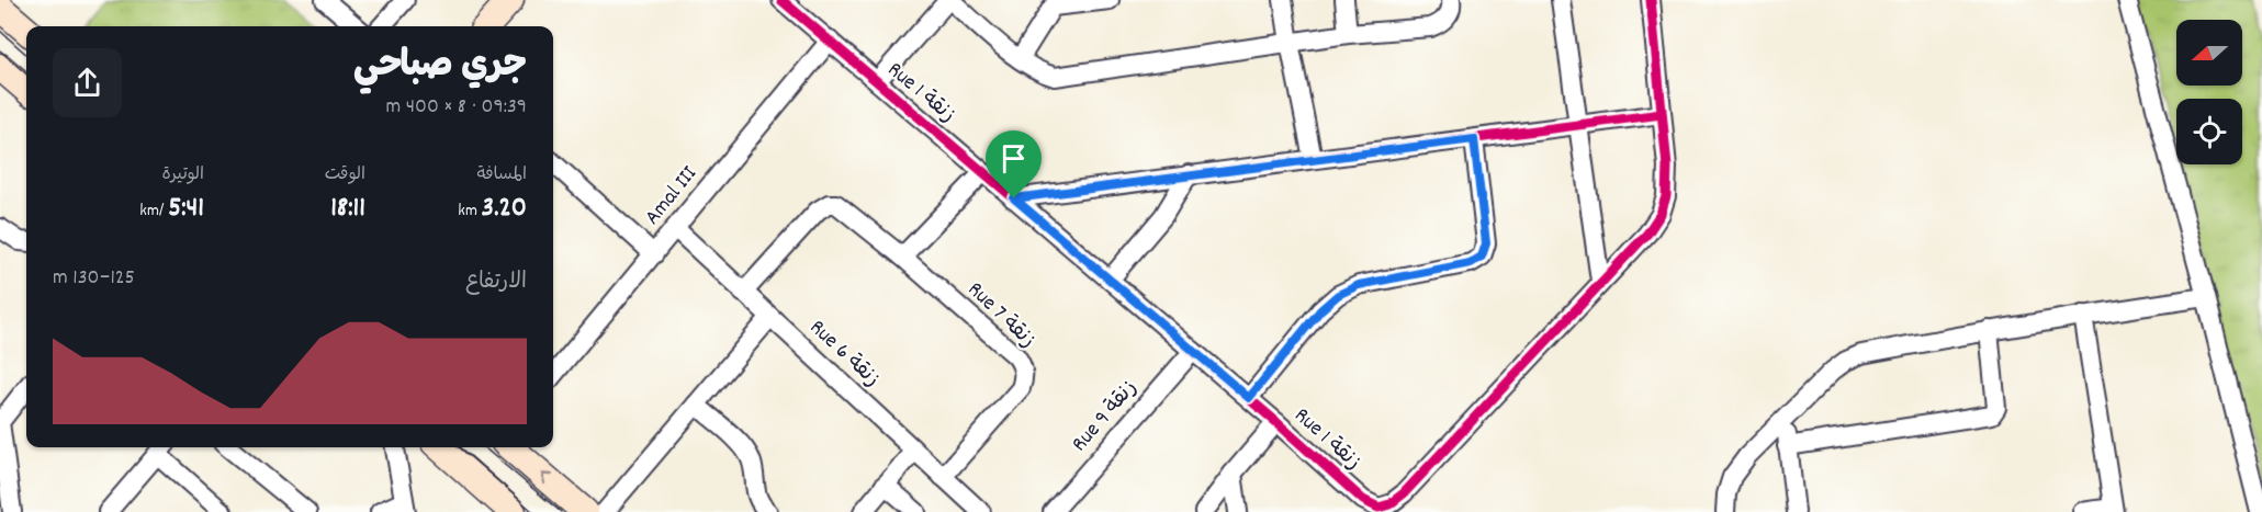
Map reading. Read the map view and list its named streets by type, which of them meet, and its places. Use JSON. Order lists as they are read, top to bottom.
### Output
{
  "streets": {
    "street": [
      "Rue 1 زنقة",
      "Amal III",
      "Rue 7 زنقة",
      "Rue 6 زنقة",
      "Rue 9 زنقة"
    ]
  },
  "crossings": [
    ["Rue 1 زنقة", "Amal III"],
    ["Rue 1 زنقة", "Rue 9 زنقة"],
    ["Amal III", "Rue 6 زنقة"],
    ["Rue 7 زنقة", "Rue 6 زنقة"]
  ],
  "north": "left",
  "page": {
    "heading": ["جري صباحي", "09:39 · 8 × 400 m"],
    "stats": [
      ["المسافة", "3.20 km"],
      ["الوقت", "18:11"],
      ["الوتيرة", "5:41 /km"]
    ],
    "chart": ["الارتفاع", "125–130 m"]
  }
}
